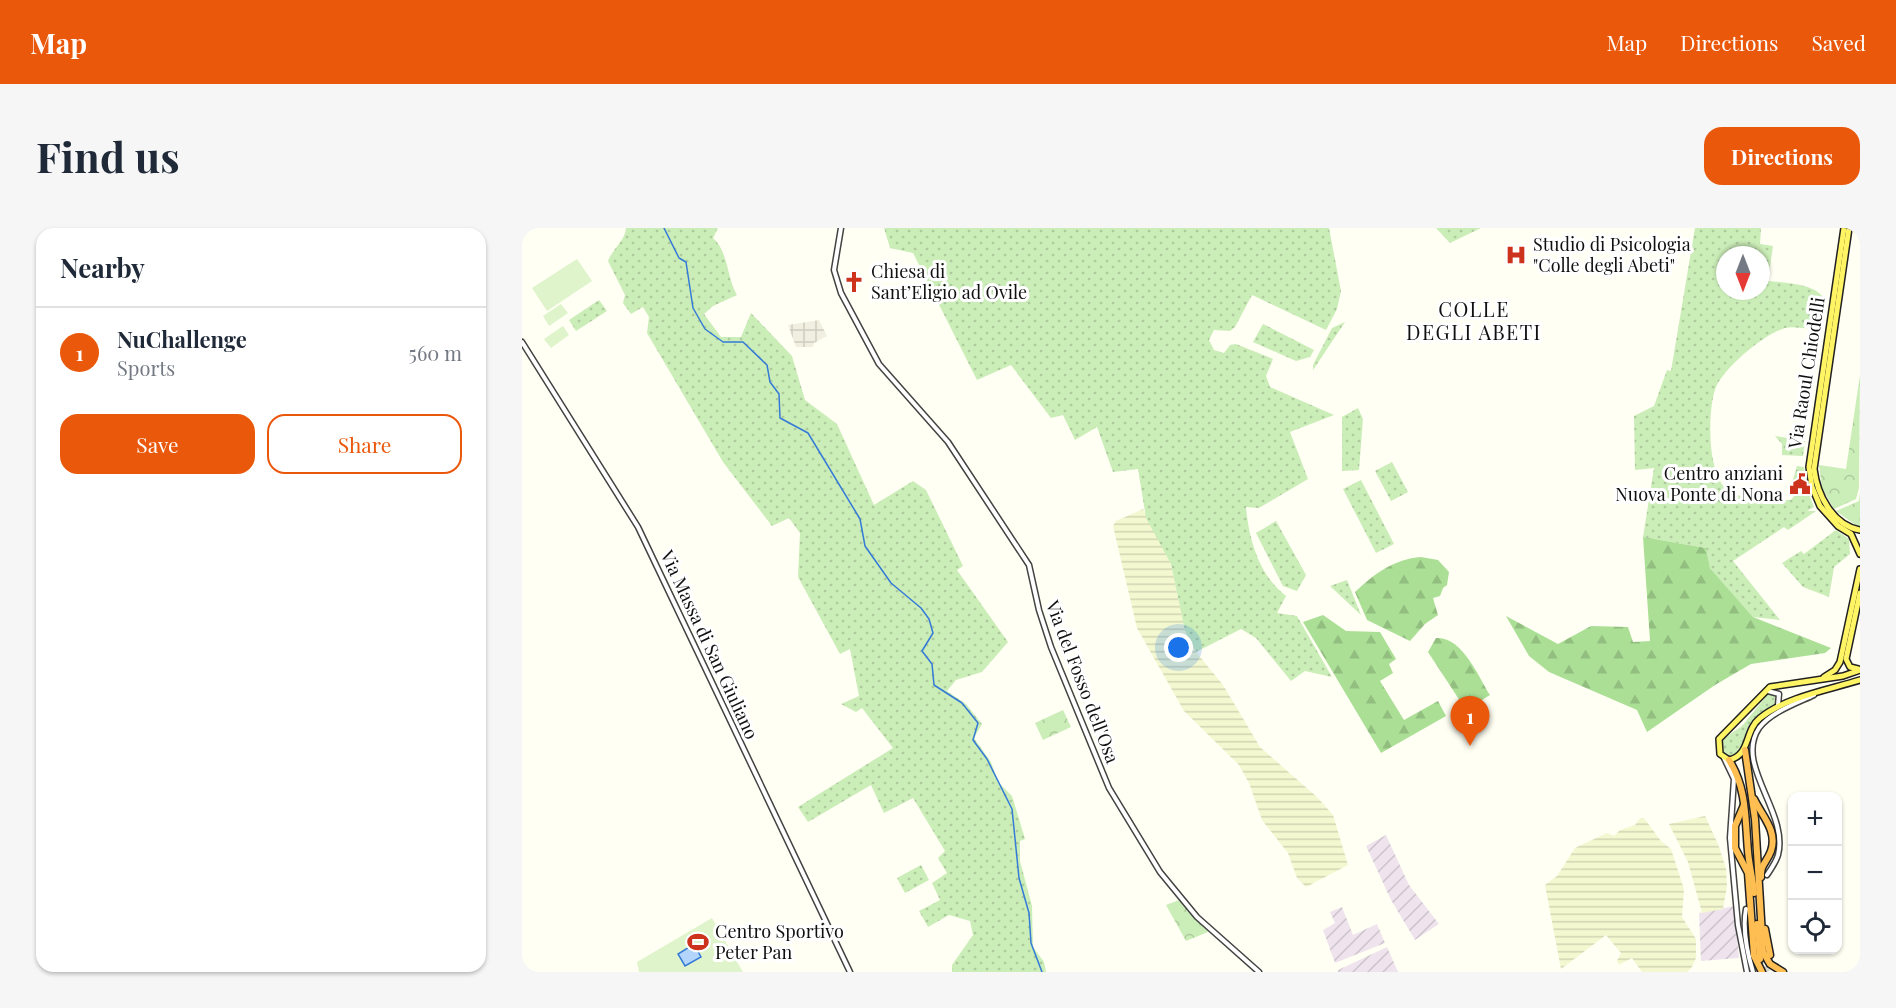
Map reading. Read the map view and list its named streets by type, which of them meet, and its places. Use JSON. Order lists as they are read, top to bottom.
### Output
{
  "streets": {
    "main road": ["Via Raoul Chiodelli"],
    "street": ["Via Massa di San Giuliano", "Via del Fosso dell'Osa"]
  },
  "districts": ["COLLE DEGLI ABETI"],
  "places": {
    "hospital": ["Studio di Psicologia \"Colle degli Abeti\""],
    "church": ["Chiesa di Sant’Eligio ad Ovile"],
    "public building": ["Centro anziani Nuova Ponte di Nona"],
    "sports": ["Centro Sportivo Peter Pan"]
  },
  "north": "bottom",
  "page": {
    "header": "Map",
    "nav": ["Map", "Directions", "Saved"],
    "buttons": [
      "Directions",
      ["Save", "Share"]
    ],
    "title": "Find us",
    "heading": "Nearby",
    "list": [
      {
        "mark": "1",
        "name": "NuChallenge",
        "note": "Sports",
        "value": "560 m"
      }
    ],
    "pins": "1",
    "map_buttons": ["+", "−"]
  }
}
